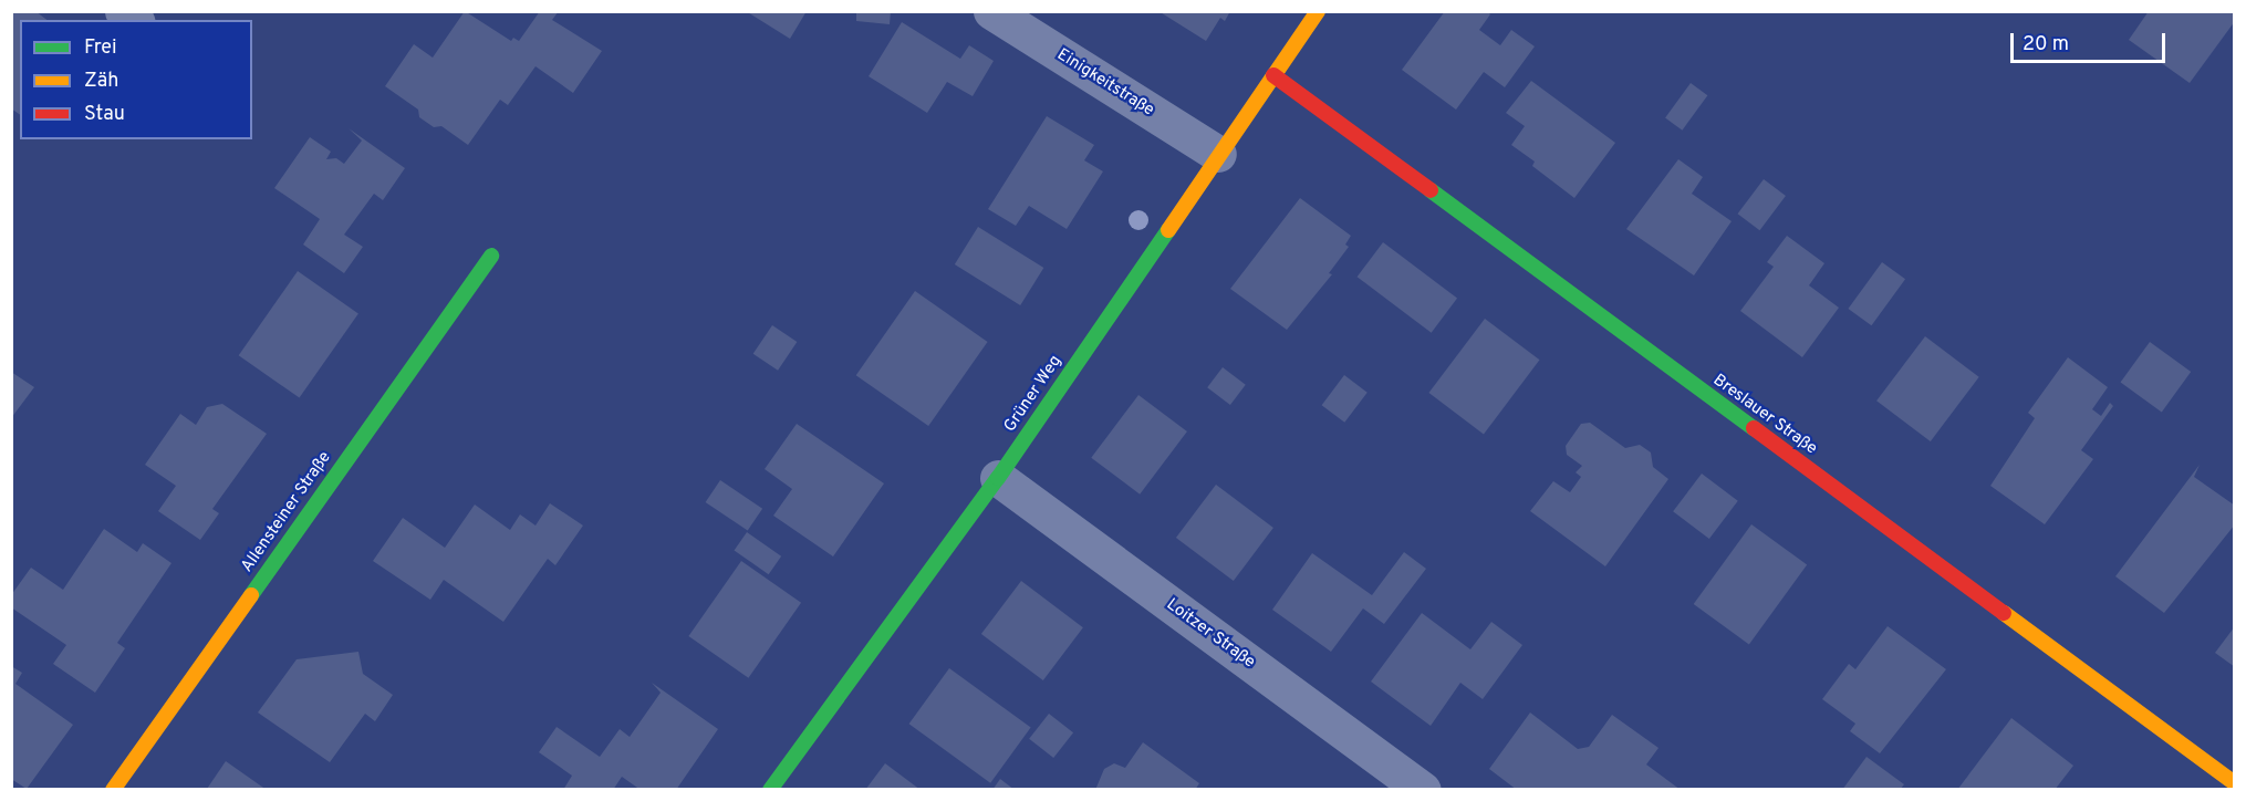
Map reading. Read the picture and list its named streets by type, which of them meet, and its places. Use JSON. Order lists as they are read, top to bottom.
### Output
{
  "streets": {
    "street": [
      "Einigkeitstraße",
      "Grüner Weg",
      "Breslauer Straße",
      "Allensteiner Straße",
      "Loitzer Straße"
    ]
  },
  "crossings": [
    ["Einigkeitstraße", "Grüner Weg"],
    ["Grüner Weg", "Breslauer Straße"],
    ["Grüner Weg", "Loitzer Straße"]
  ],
  "legend": ["Frei", "Zäh", "Stau"],
  "scale_bar": "20 m"
}
